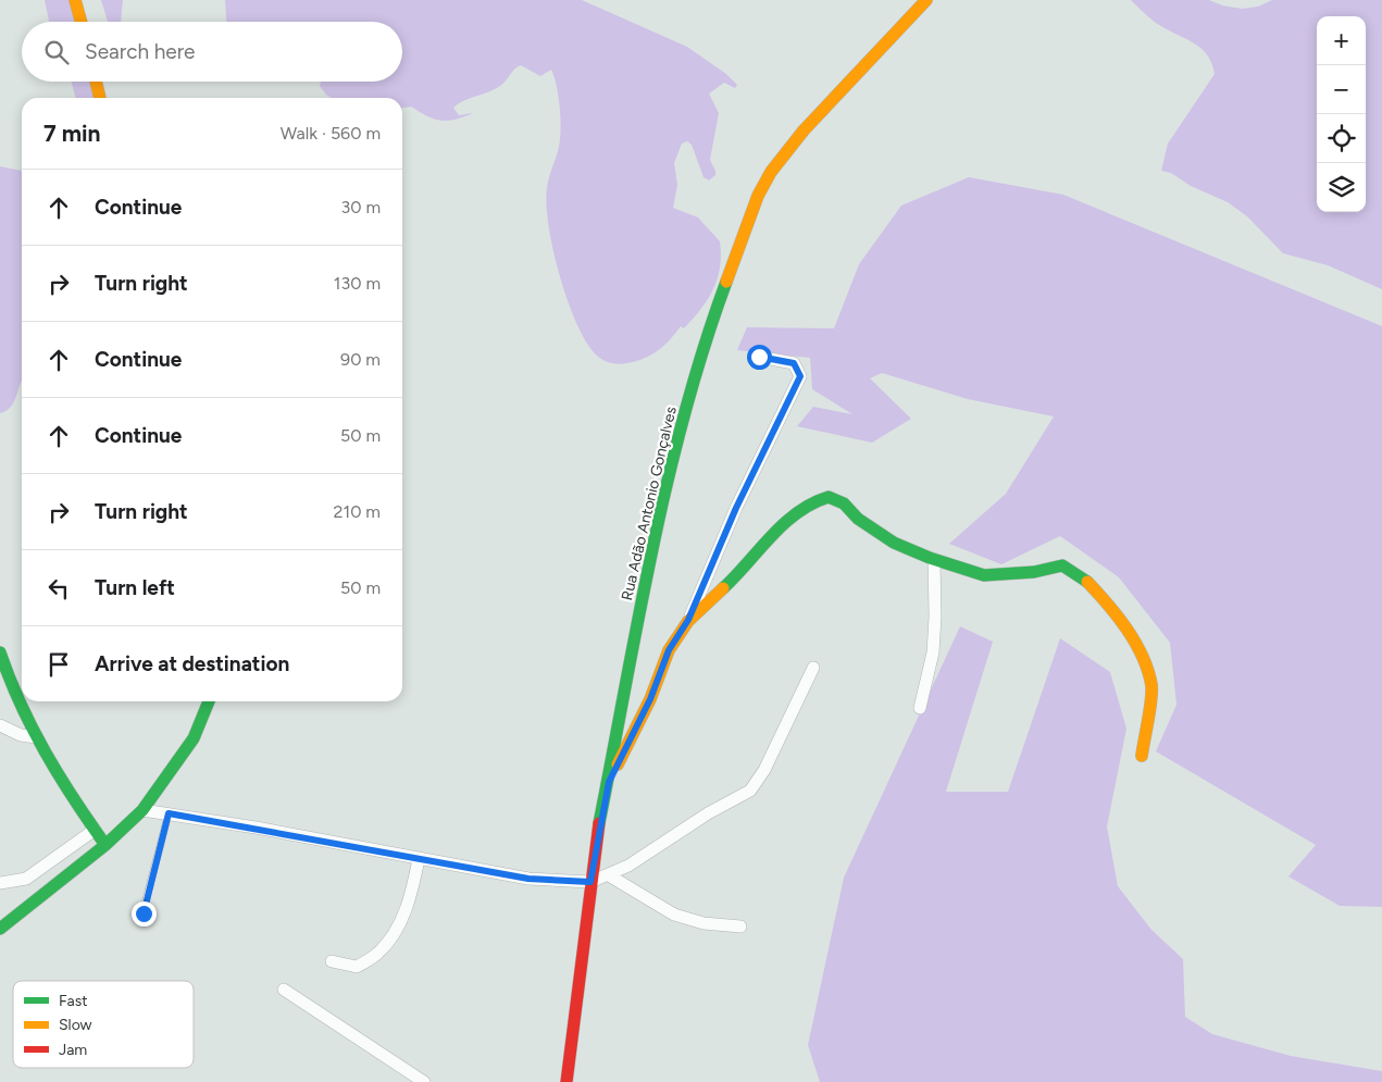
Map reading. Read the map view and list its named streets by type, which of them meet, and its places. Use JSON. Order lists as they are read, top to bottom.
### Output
{
  "streets": {
    "street": ["Rua Adão Antonio Gonçalves"]
  },
  "legend": ["Fast", "Slow", "Jam"],
  "page": {
    "map_buttons": ["+", "−"],
    "search": "Search here",
    "heading": ["7 min", "Walk · 560 m"],
    "list": [
      ["Continue", "30 m"],
      ["Turn right", "130 m"],
      ["Continue", "90 m"],
      ["Continue", "50 m"],
      ["Turn right", "210 m"],
      ["Turn left", "50 m"],
      "Arrive at destination"
    ]
  }
}
